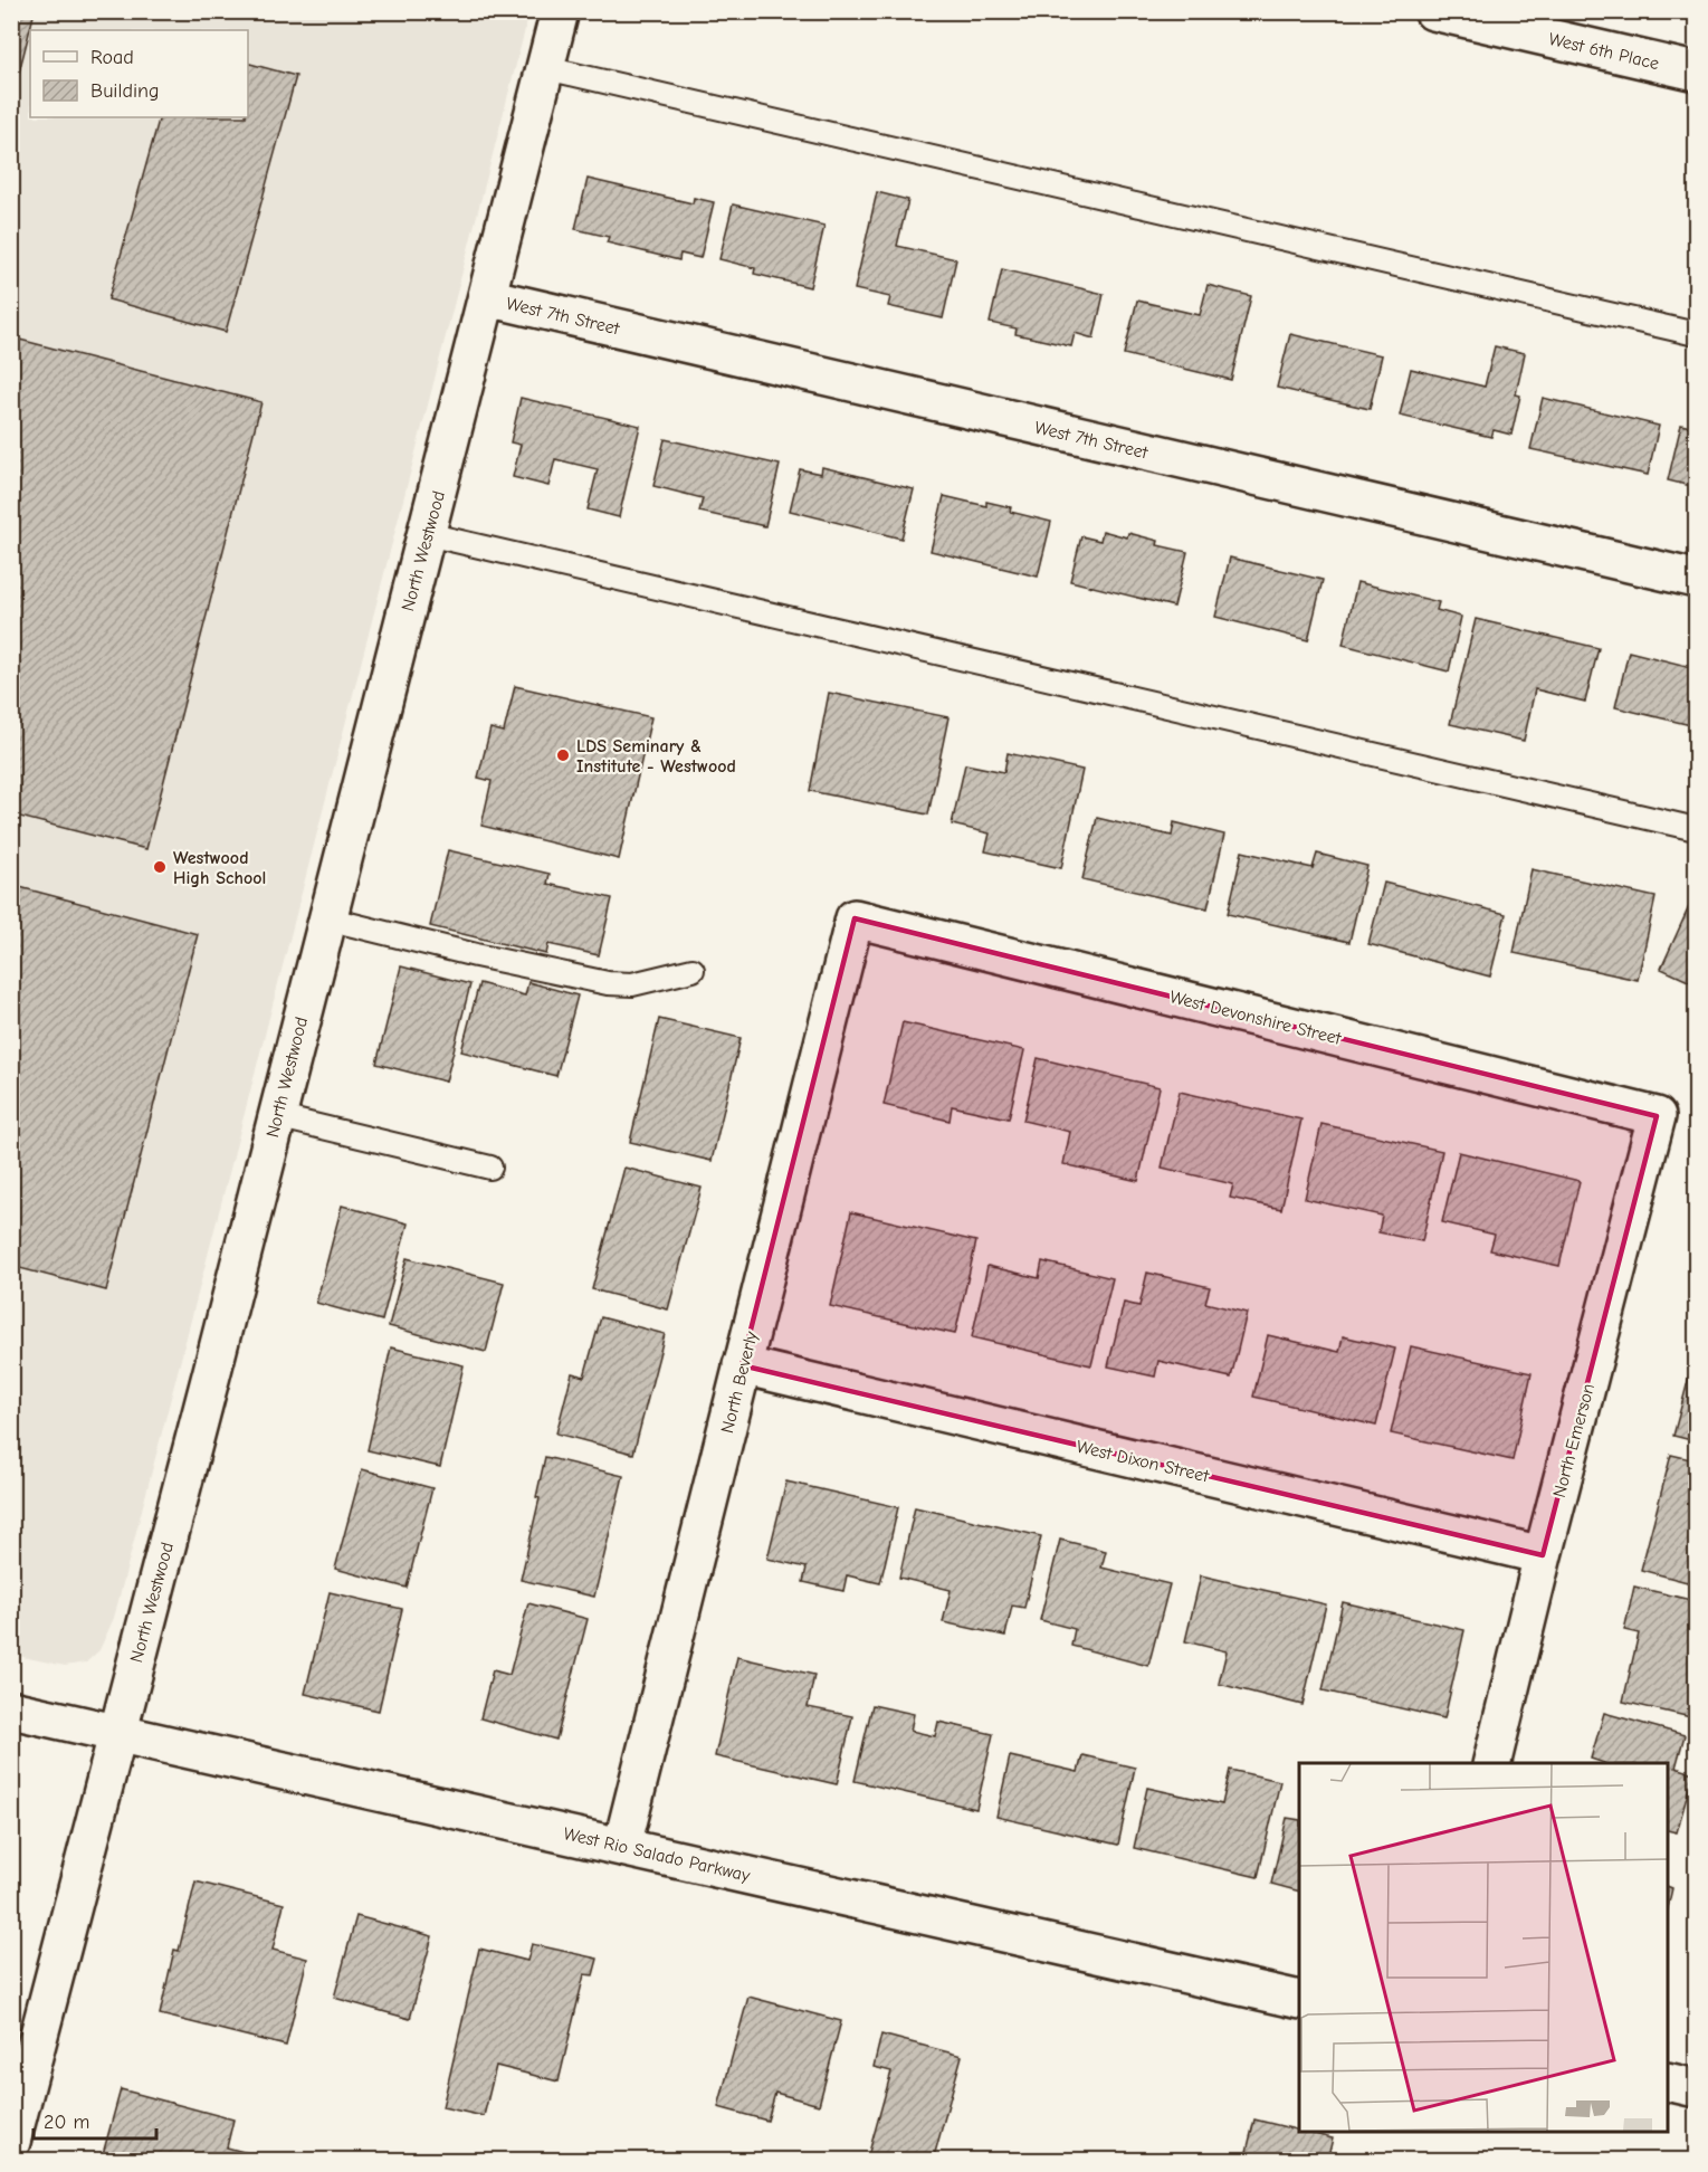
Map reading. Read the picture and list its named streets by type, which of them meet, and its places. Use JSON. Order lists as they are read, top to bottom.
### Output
{
  "streets": {
    "street": [
      "West 6th Place",
      "West 7th Street",
      "North Westwood",
      "West Devonshire Street",
      "North Beverly",
      "North Emerson",
      "West Dixon Street",
      "West Rio Salado Parkway"
    ]
  },
  "crossings": [
    ["West 7th Street", "North Westwood"],
    ["North Westwood", "West Rio Salado Parkway"],
    ["West Devonshire Street", "North Beverly"],
    ["West Devonshire Street", "North Emerson"],
    ["North Beverly", "West Dixon Street"],
    ["North Beverly", "West Rio Salado Parkway"],
    ["North Emerson", "West Dixon Street"]
  ],
  "places": ["LDS Seminary & Institute - Westwood", "Westwood High School"],
  "legend": ["Road", "Building"],
  "scale_bar": "20 m"
}
